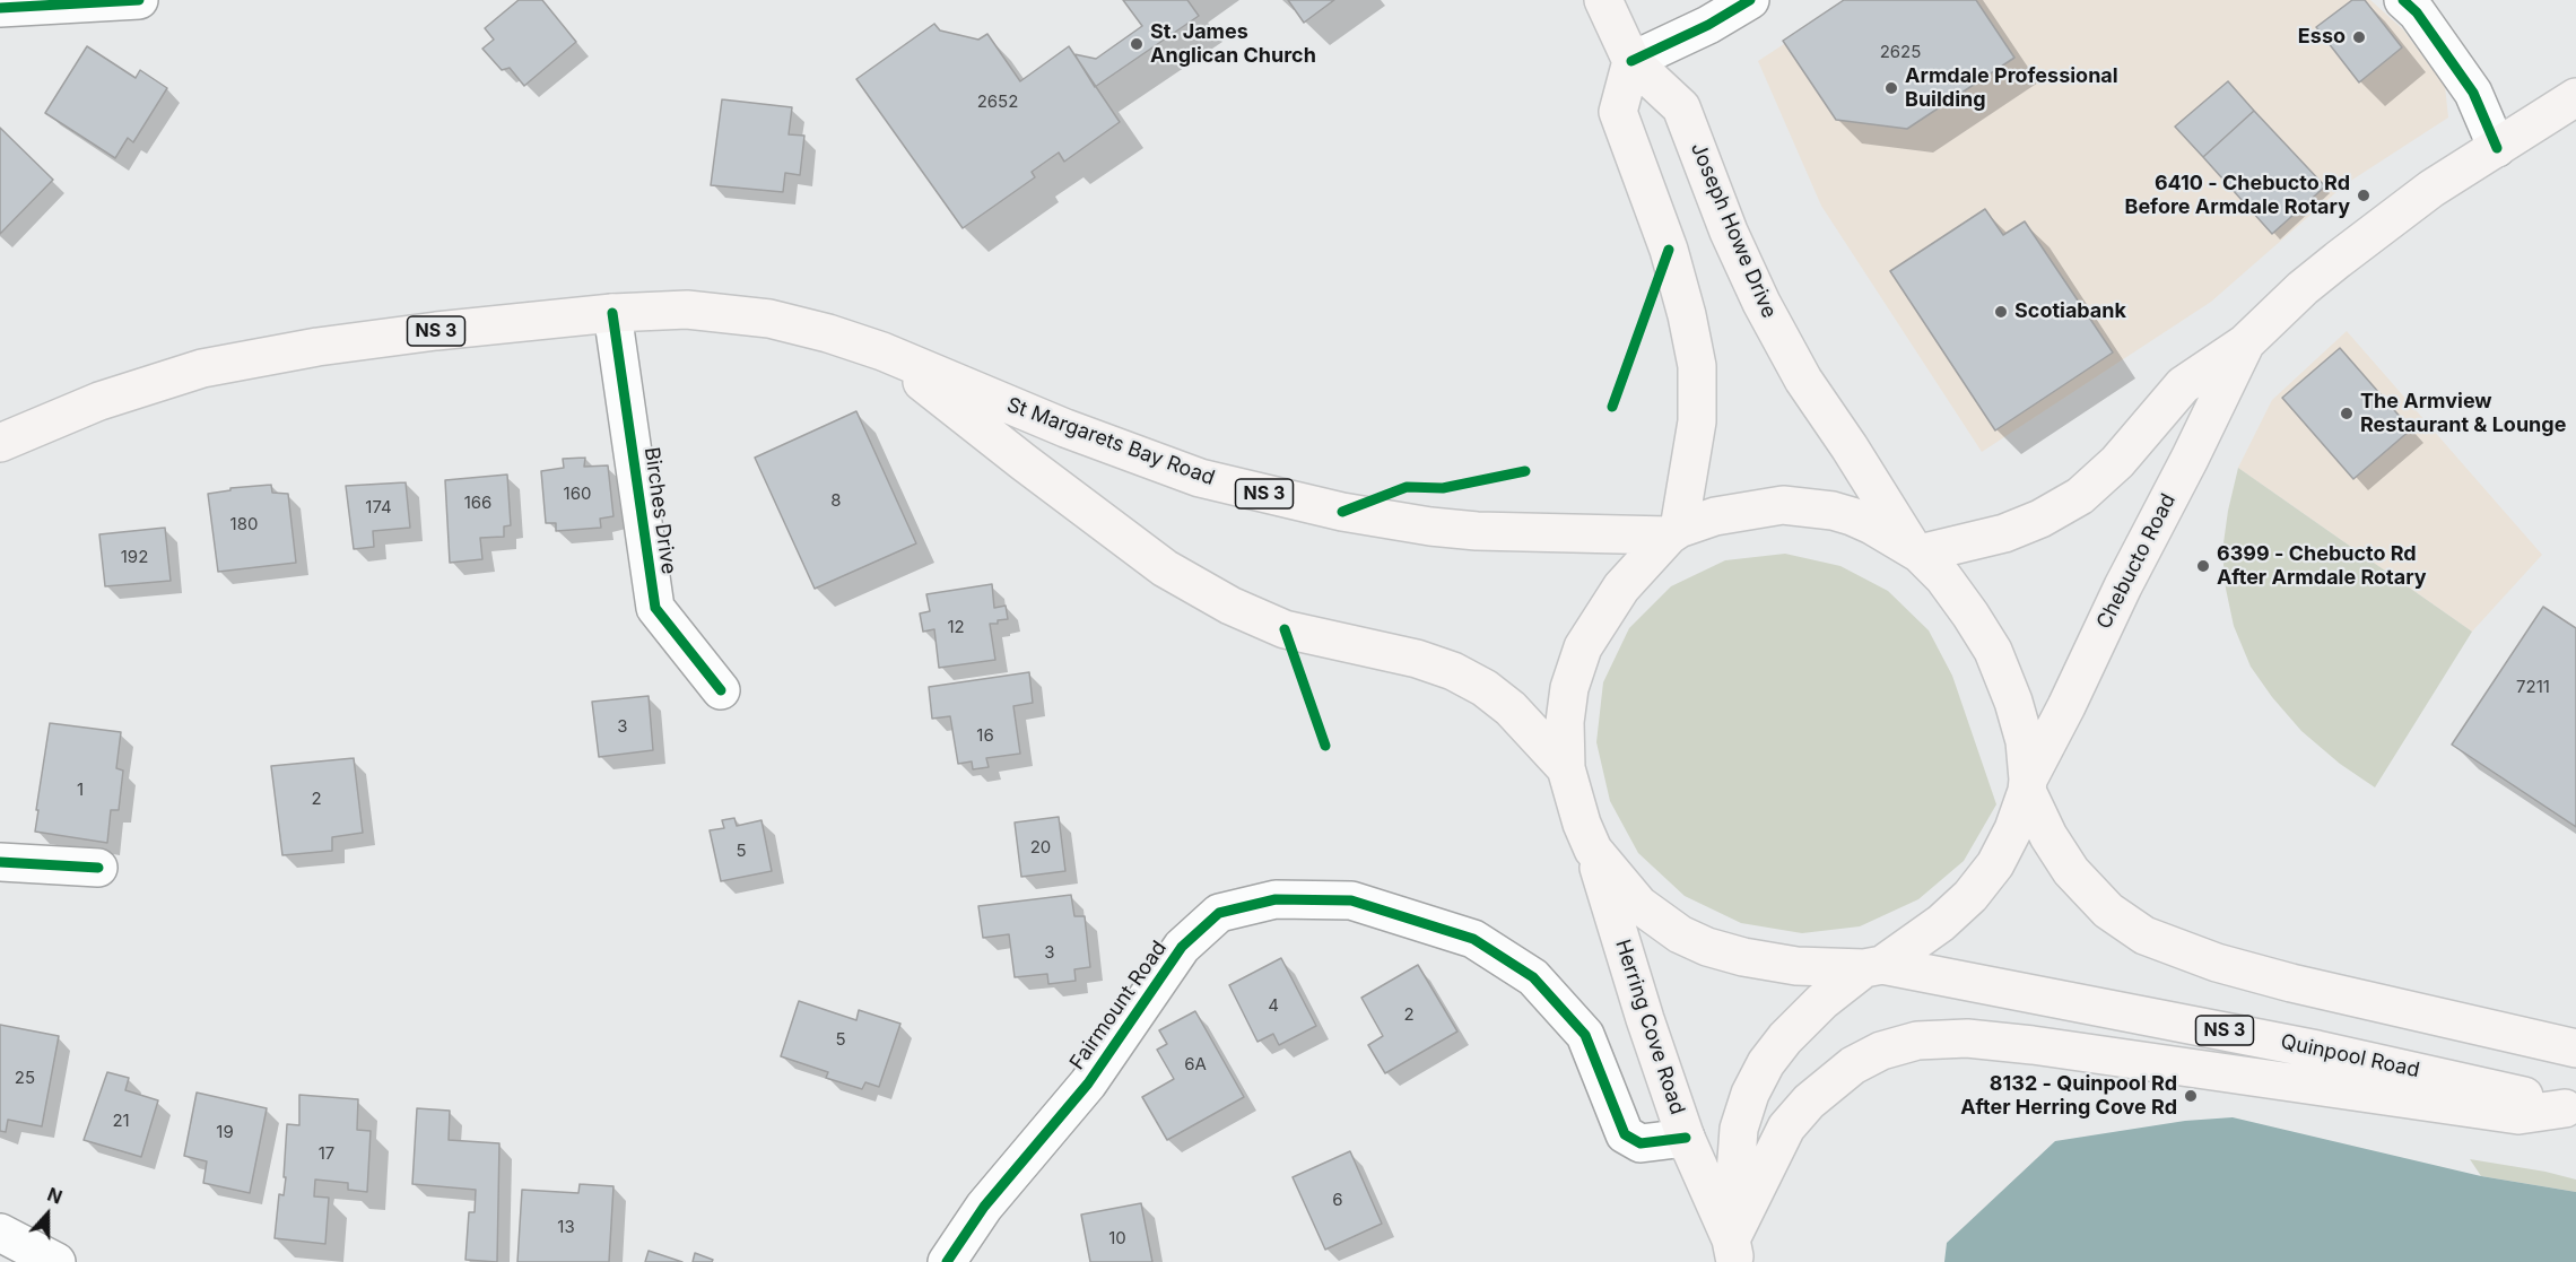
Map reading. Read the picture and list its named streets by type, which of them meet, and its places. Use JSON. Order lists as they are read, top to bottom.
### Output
{
  "streets": {
    "main road": [
      "Joseph Howe Drive",
      "NS 3",
      "St Margarets Bay Road",
      "Chebucto Road",
      "Herring Cove Road",
      "Quinpool Road"
    ],
    "street": ["Birches Drive", "Fairmount Road"]
  },
  "crossings": [
    ["Joseph Howe Drive", "Chebucto Road"],
    ["St Margarets Bay Road", "Birches Drive"],
    ["Chebucto Road", "Quinpool Road"],
    ["Fairmount Road", "Herring Cove Road"],
    ["Herring Cove Road", "Quinpool Road"]
  ],
  "places": [
    "Esso",
    "St. James Anglican Church",
    "Armdale Professional Building",
    "6410 - Chebucto Rd Before Armdale Rotary",
    "Scotiabank",
    "The Armview Restaurant & Lounge",
    "6399 - Chebucto Rd After Armdale Rotary",
    "8132 - Quinpool Rd After Herring Cove Rd"
  ],
  "house_numbers": [
    "2625",
    "2652",
    "160",
    "8",
    "166",
    "174",
    "180",
    "192",
    "12",
    "7211",
    "3",
    "16",
    "1",
    "2",
    "20",
    "5",
    "3",
    "4",
    "2",
    "5",
    "6A",
    "25",
    "21",
    "19",
    "17",
    "6",
    "13",
    "10"
  ],
  "north": "top"
}
